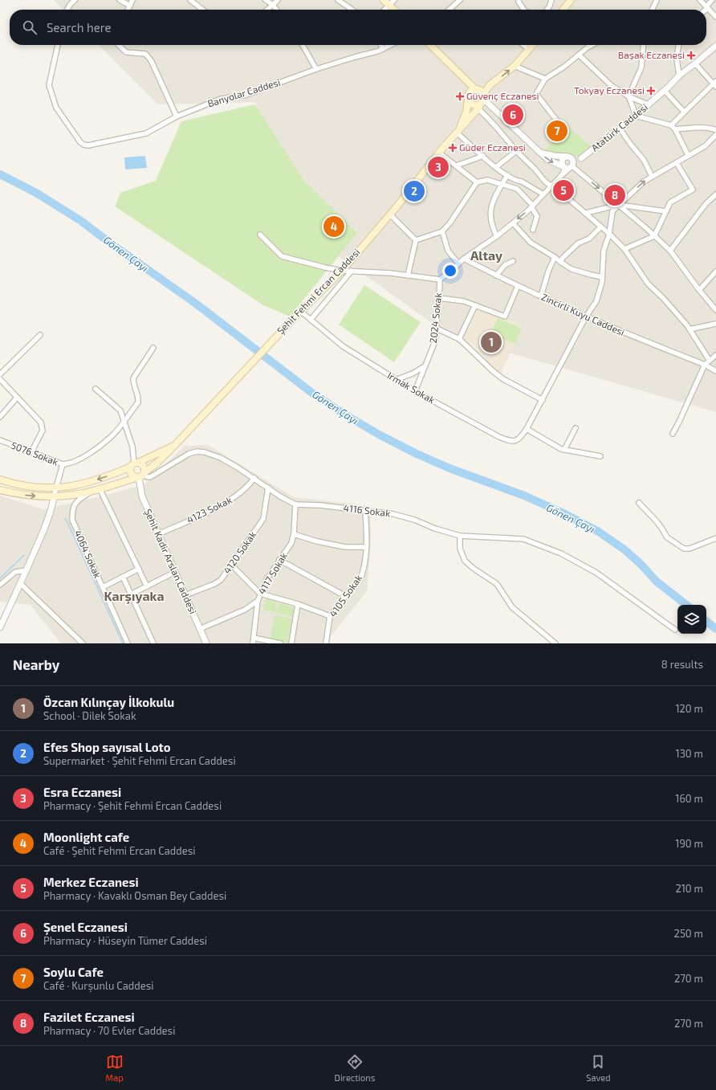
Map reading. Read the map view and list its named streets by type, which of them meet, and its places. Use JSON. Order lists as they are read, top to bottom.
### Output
{
  "streets": {
    "main road": ["Şehit Fehmi Ercan Caddesi"],
    "street": [
      "Banyolar Caddesi",
      "Atatürk Caddesi",
      "Zincirli Kuyu Caddesi",
      "2024 Sokak",
      "Irmak Sokak",
      "5076 Sokak",
      "4123 Sokak",
      "4116 Sokak",
      "4120 Sokak",
      "4064 Sokak",
      "Şehit Kadir Arslan Caddesi",
      "4117 Sokak",
      "4105 Sokak"
    ]
  },
  "crossings": [
    ["Şehit Fehmi Ercan Caddesi", "Irmak Sokak"],
    ["Şehit Fehmi Ercan Caddesi", "4116 Sokak"],
    ["Şehit Fehmi Ercan Caddesi", "Şehit Kadir Arslan Caddesi"],
    ["Zincirli Kuyu Caddesi", "Irmak Sokak"],
    ["2024 Sokak", "Irmak Sokak"],
    ["4123 Sokak", "4116 Sokak"],
    ["4123 Sokak", "Şehit Kadir Arslan Caddesi"],
    ["4116 Sokak", "4120 Sokak"],
    ["4116 Sokak", "Şehit Kadir Arslan Caddesi"],
    ["4116 Sokak", "4117 Sokak"],
    ["4116 Sokak", "4105 Sokak"],
    ["4120 Sokak", "Şehit Kadir Arslan Caddesi"]
  ],
  "districts": ["Altay", "Karşıyaka"],
  "water": ["Gönen Çayı"],
  "places": {
    "health": [
      "Başak Eczanesi",
      "Tokyay Eczanesi",
      "Güvenç Eczanesi",
      "Güder Eczanesi"
    ]
  },
  "page": {
    "search": "Search here",
    "pins": [
      "6",
      "7",
      "3",
      "5",
      "2",
      "8",
      "4",
      "1"
    ],
    "heading": ["Nearby", "8 results"],
    "list": [
      {
        "mark": "1",
        "name": "Özcan Kılınçay İlkokulu",
        "note": "School · Dilek Sokak",
        "value": "120 m"
      },
      {
        "mark": "2",
        "name": "Efes Shop sayısal Loto",
        "note": "Supermarket · Şehit Fehmi Ercan Caddesi",
        "value": "130 m"
      },
      {
        "mark": "3",
        "name": "Esra Eczanesi",
        "note": "Pharmacy · Şehit Fehmi Ercan Caddesi",
        "value": "160 m"
      },
      {
        "mark": "4",
        "name": "Moonlight cafe",
        "note": "Café · Şehit Fehmi Ercan Caddesi",
        "value": "190 m"
      },
      {
        "mark": "5",
        "name": "Merkez Eczanesi",
        "note": "Pharmacy · Kavaklı Osman Bey Caddesi",
        "value": "210 m"
      },
      {
        "mark": "6",
        "name": "Şenel Eczanesi",
        "note": "Pharmacy · Hüseyin Tümer Caddesi",
        "value": "250 m"
      },
      {
        "mark": "7",
        "name": "Soylu Cafe",
        "note": "Café · Kurşunlu Caddesi",
        "value": "270 m"
      },
      {
        "mark": "8",
        "name": "Fazilet Eczanesi",
        "note": "Pharmacy · 70 Evler Caddesi",
        "value": "270 m"
      }
    ],
    "nav": ["Map", "Directions", "Saved"]
  }
}
